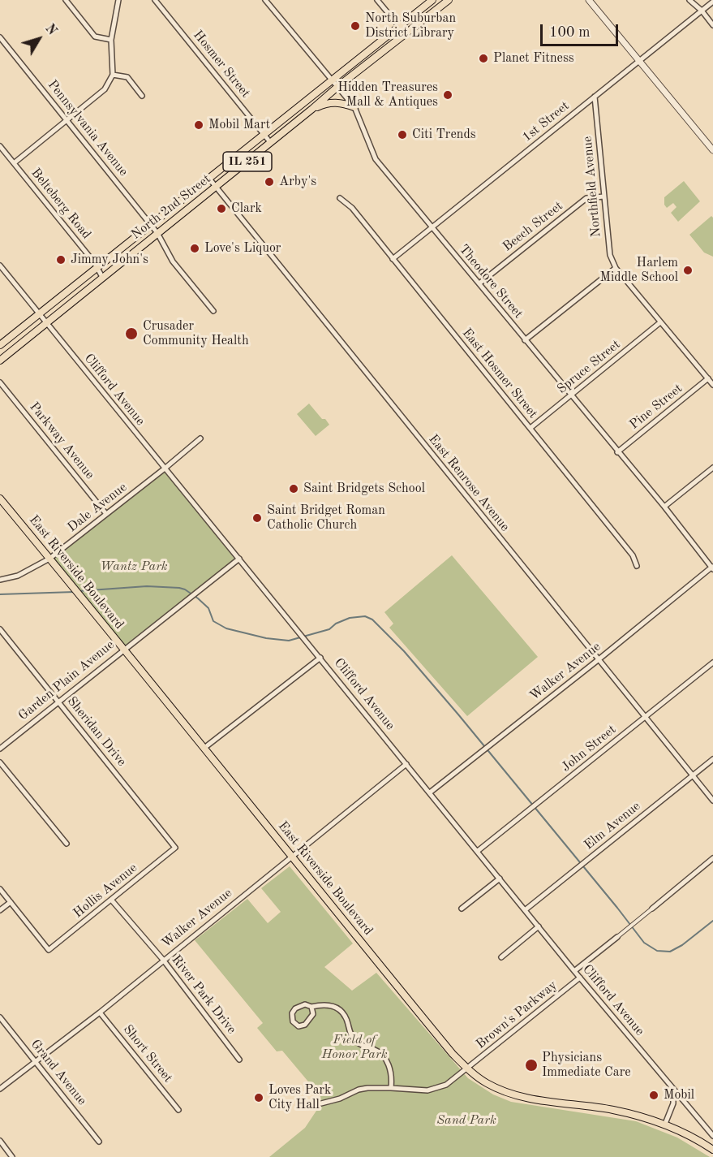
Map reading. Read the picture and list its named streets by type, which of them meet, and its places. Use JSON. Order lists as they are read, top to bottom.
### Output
{
  "streets": {
    "main road": ["IL 251", "North 2nd Street", "East Riverside Boulevard"],
    "street": [
      "Hosmer Street",
      "1st Street",
      "Pennsylvania Avenue",
      "Northfield Avenue",
      "Belteberg Road",
      "Beech Street",
      "Theodore Street",
      "Spruce Street",
      "East Hosmer Street",
      "Clifford Avenue",
      "Pine Street",
      "Parkway Avenue",
      "East Renrose Avenue",
      "Dale Avenue",
      "Walker Avenue",
      "Garden Plain Avenue",
      "Sheridan Drive",
      "John Street",
      "Elm Avenue",
      "Hollis Avenue",
      "River Park Drive",
      "Brown's Parkway",
      "Short Street",
      "Grand Avenue"
    ]
  },
  "crossings": [
    ["Hosmer Street", "North 2nd Street"],
    ["1st Street", "Northfield Avenue"],
    ["1st Street", "Theodore Street"],
    ["1st Street", "East Hosmer Street"],
    ["Pennsylvania Avenue", "North 2nd Street"],
    ["Northfield Avenue", "Beech Street"],
    ["Northfield Avenue", "Spruce Street"],
    ["Northfield Avenue", "Pine Street"],
    ["Belteberg Road", "North 2nd Street"],
    ["North 2nd Street", "Theodore Street"],
    ["North 2nd Street", "Clifford Avenue"],
    ["North 2nd Street", "East Renrose Avenue"],
    ["Beech Street", "Theodore Street"],
    ["Theodore Street", "Spruce Street"],
    ["Theodore Street", "Pine Street"],
    ["Theodore Street", "Walker Avenue"],
    ["Spruce Street", "East Hosmer Street"],
    ["Clifford Avenue", "Dale Avenue"],
    ["Clifford Avenue", "Walker Avenue"],
    ["Clifford Avenue", "Garden Plain Avenue"],
    ["Clifford Avenue", "John Street"],
    ["Clifford Avenue", "Elm Avenue"],
    ["Clifford Avenue", "Brown's Parkway"],
    ["Parkway Avenue", "Dale Avenue"],
    ["East Renrose Avenue", "Walker Avenue"],
    ["East Renrose Avenue", "John Street"],
    ["East Renrose Avenue", "Elm Avenue"],
    ["Dale Avenue", "East Riverside Boulevard"],
    ["East Riverside Boulevard", "Walker Avenue"],
    ["East Riverside Boulevard", "Garden Plain Avenue"],
    ["East Riverside Boulevard", "Brown's Parkway"],
    ["Walker Avenue", "River Park Drive"],
    ["Walker Avenue", "Short Street"],
    ["Walker Avenue", "Grand Avenue"],
    ["Garden Plain Avenue", "Sheridan Drive"],
    ["Sheridan Drive", "Hollis Avenue"],
    ["Hollis Avenue", "River Park Drive"]
  ],
  "parks": ["Wantz Park", "Field of Honor Park", "Sand Park"],
  "places": [
    "North Suburban District Library",
    "Planet Fitness",
    "Hidden Treasures Mall & Antiques",
    "Mobil Mart",
    "Citi Trends",
    "Arby's",
    "Clark",
    "Love's Liquor",
    "Jimmy John's",
    "Harlem Middle School",
    "Crusader Community Health",
    "Saint Bridgets School",
    "Saint Bridget Roman Catholic Church",
    "Physicians Immediate Care",
    "Mobil",
    "Loves Park City Hall"
  ],
  "scale_bar": "100 m",
  "north": "top right"
}
